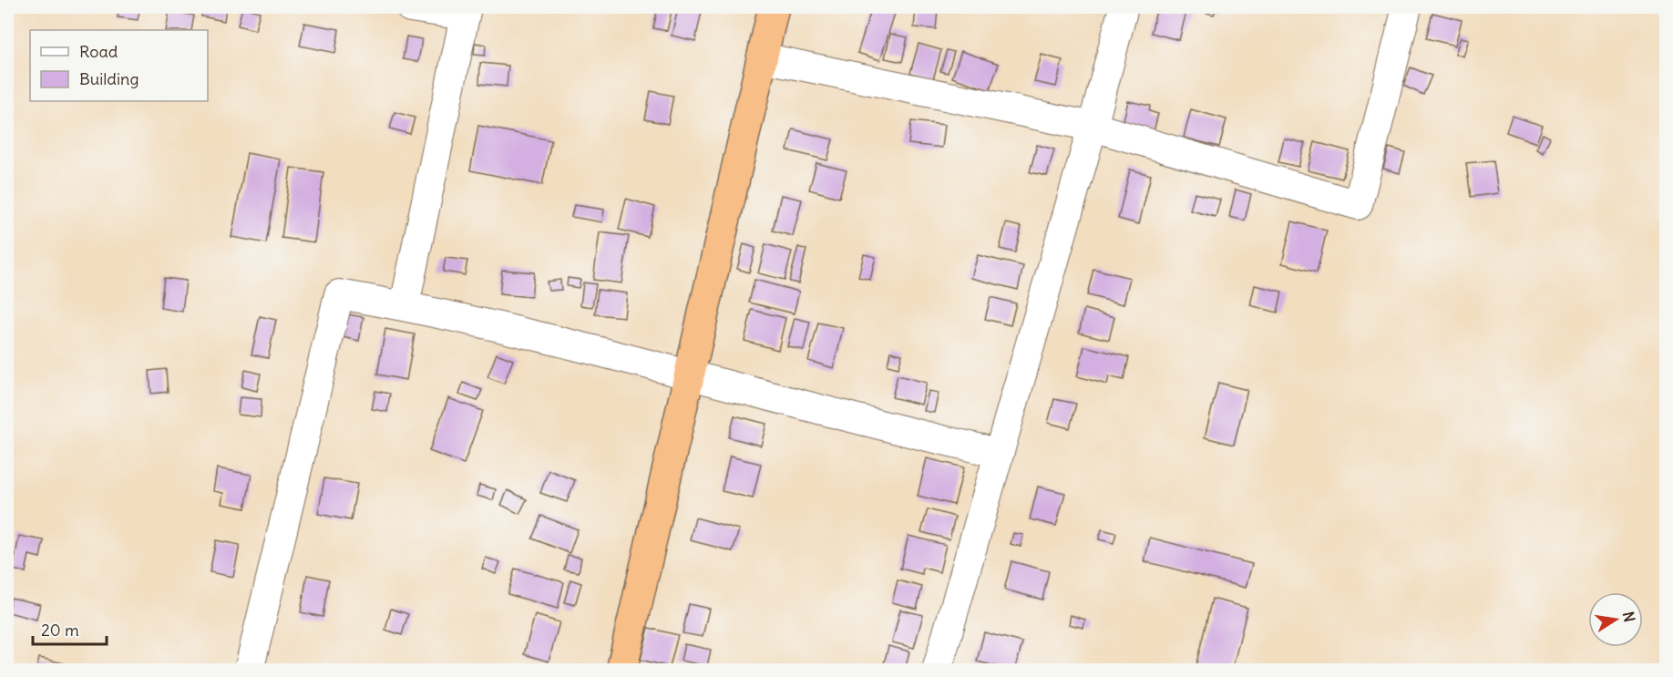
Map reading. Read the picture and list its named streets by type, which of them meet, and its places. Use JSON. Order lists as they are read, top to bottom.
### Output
{
  "legend": ["Road", "Building"],
  "scale_bar": "20 m",
  "north": "right"
}
